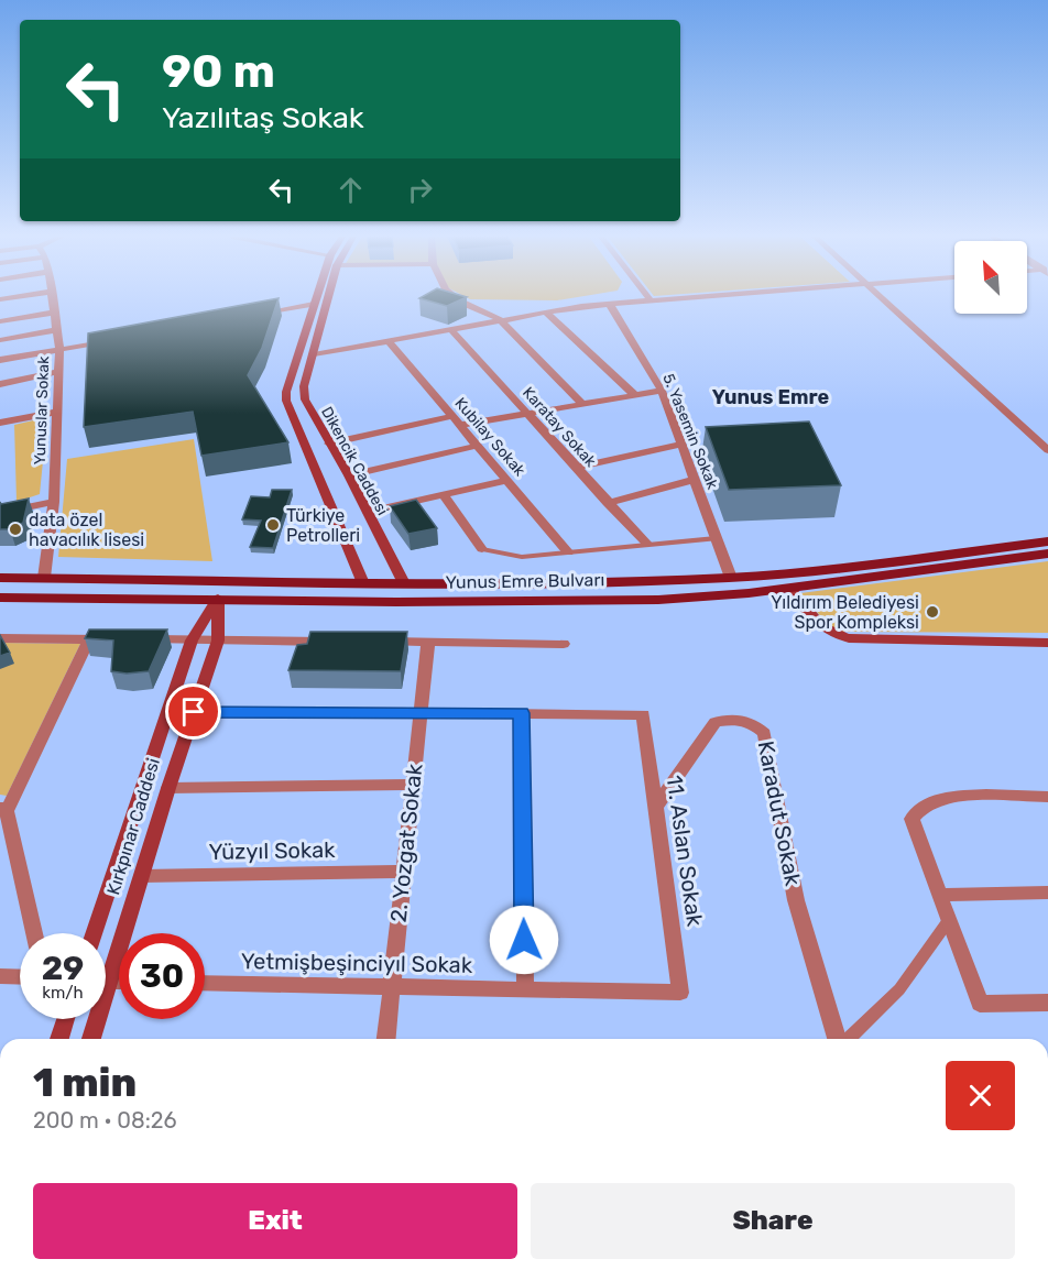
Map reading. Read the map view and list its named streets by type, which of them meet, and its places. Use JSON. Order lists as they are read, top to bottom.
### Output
{
  "streets": {
    "main road": ["Dikencik Caddesi", "Yunus Emre Bulvarı", "Kırkpınar Caddesi"],
    "street": [
      "Yunuslar Sokak",
      "Karatay Sokak",
      "5. Yasemin Sokak",
      "Kubilay Sokak",
      "Karadut Sokak",
      "2. Yozgat Sokak",
      "Yüzyıl Sokak",
      "11. Aslan Sokak",
      "Yetmişbeşinciyıl Sokak"
    ]
  },
  "crossings": [
    ["Yunuslar Sokak", "Yunus Emre Bulvarı"],
    ["5. Yasemin Sokak", "Yunus Emre Bulvarı"],
    ["Dikencik Caddesi", "Yunus Emre Bulvarı"],
    ["Yunus Emre Bulvarı", "Kırkpınar Caddesi"],
    ["Karadut Sokak", "11. Aslan Sokak"],
    ["Kırkpınar Caddesi", "Yüzyıl Sokak"],
    ["2. Yozgat Sokak", "Yüzyıl Sokak"],
    ["2. Yozgat Sokak", "Yetmişbeşinciyıl Sokak"],
    ["11. Aslan Sokak", "Yetmişbeşinciyıl Sokak"]
  ],
  "districts": ["Yunus Emre"],
  "places": ["Türkiye Petrolleri", "data özel havacılık lisesi", "Yıldırım Belediyesi Spor Kompleksi"],
  "north": "top left",
  "page": {
    "turn": ["90 m", "Yazılıtaş Sokak"],
    "speed": "29 km/h",
    "limit": "30",
    "heading": ["1 min", "200 m · 08:26"],
    "buttons": ["Exit", "Share"]
  }
}
